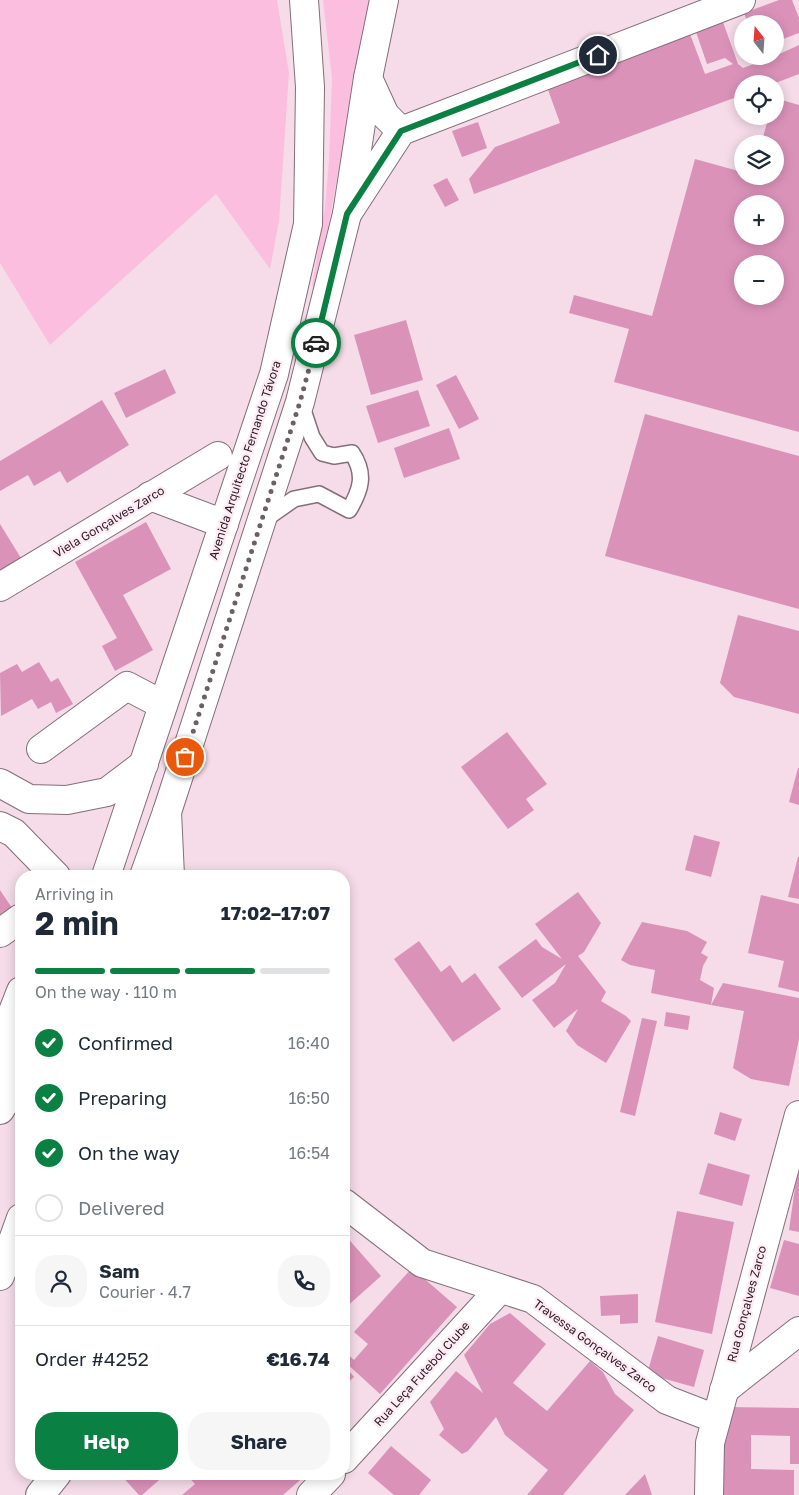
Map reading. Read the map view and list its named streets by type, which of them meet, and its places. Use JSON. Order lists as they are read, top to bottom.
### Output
{
  "streets": {
    "street": [
      "Avenida Arquitecto Fernando Távora",
      "Viela Gonçalves Zarco",
      "Rua Gonçalves Zarco",
      "Travessa Gonçalves Zarco",
      "Rua Leça Futebol Clube"
    ]
  },
  "crossings": [
    ["Rua Gonçalves Zarco", "Travessa Gonçalves Zarco"],
    ["Travessa Gonçalves Zarco", "Rua Leça Futebol Clube"]
  ],
  "north": "top",
  "page": {
    "map_buttons": ["+", "−"],
    "heading": ["2 min", "Arriving in", "17:02–17:07"],
    "panel": [
      "Sam",
      "Courier · 4.7",
      "Order #4252",
      "€16.74"
    ],
    "bar": "On the way · 110 m",
    "list": [
      ["Confirmed", "16:40"],
      ["Preparing", "16:50"],
      ["On the way", "16:54"],
      "Delivered"
    ],
    "buttons": ["Help", "Share"]
  }
}
